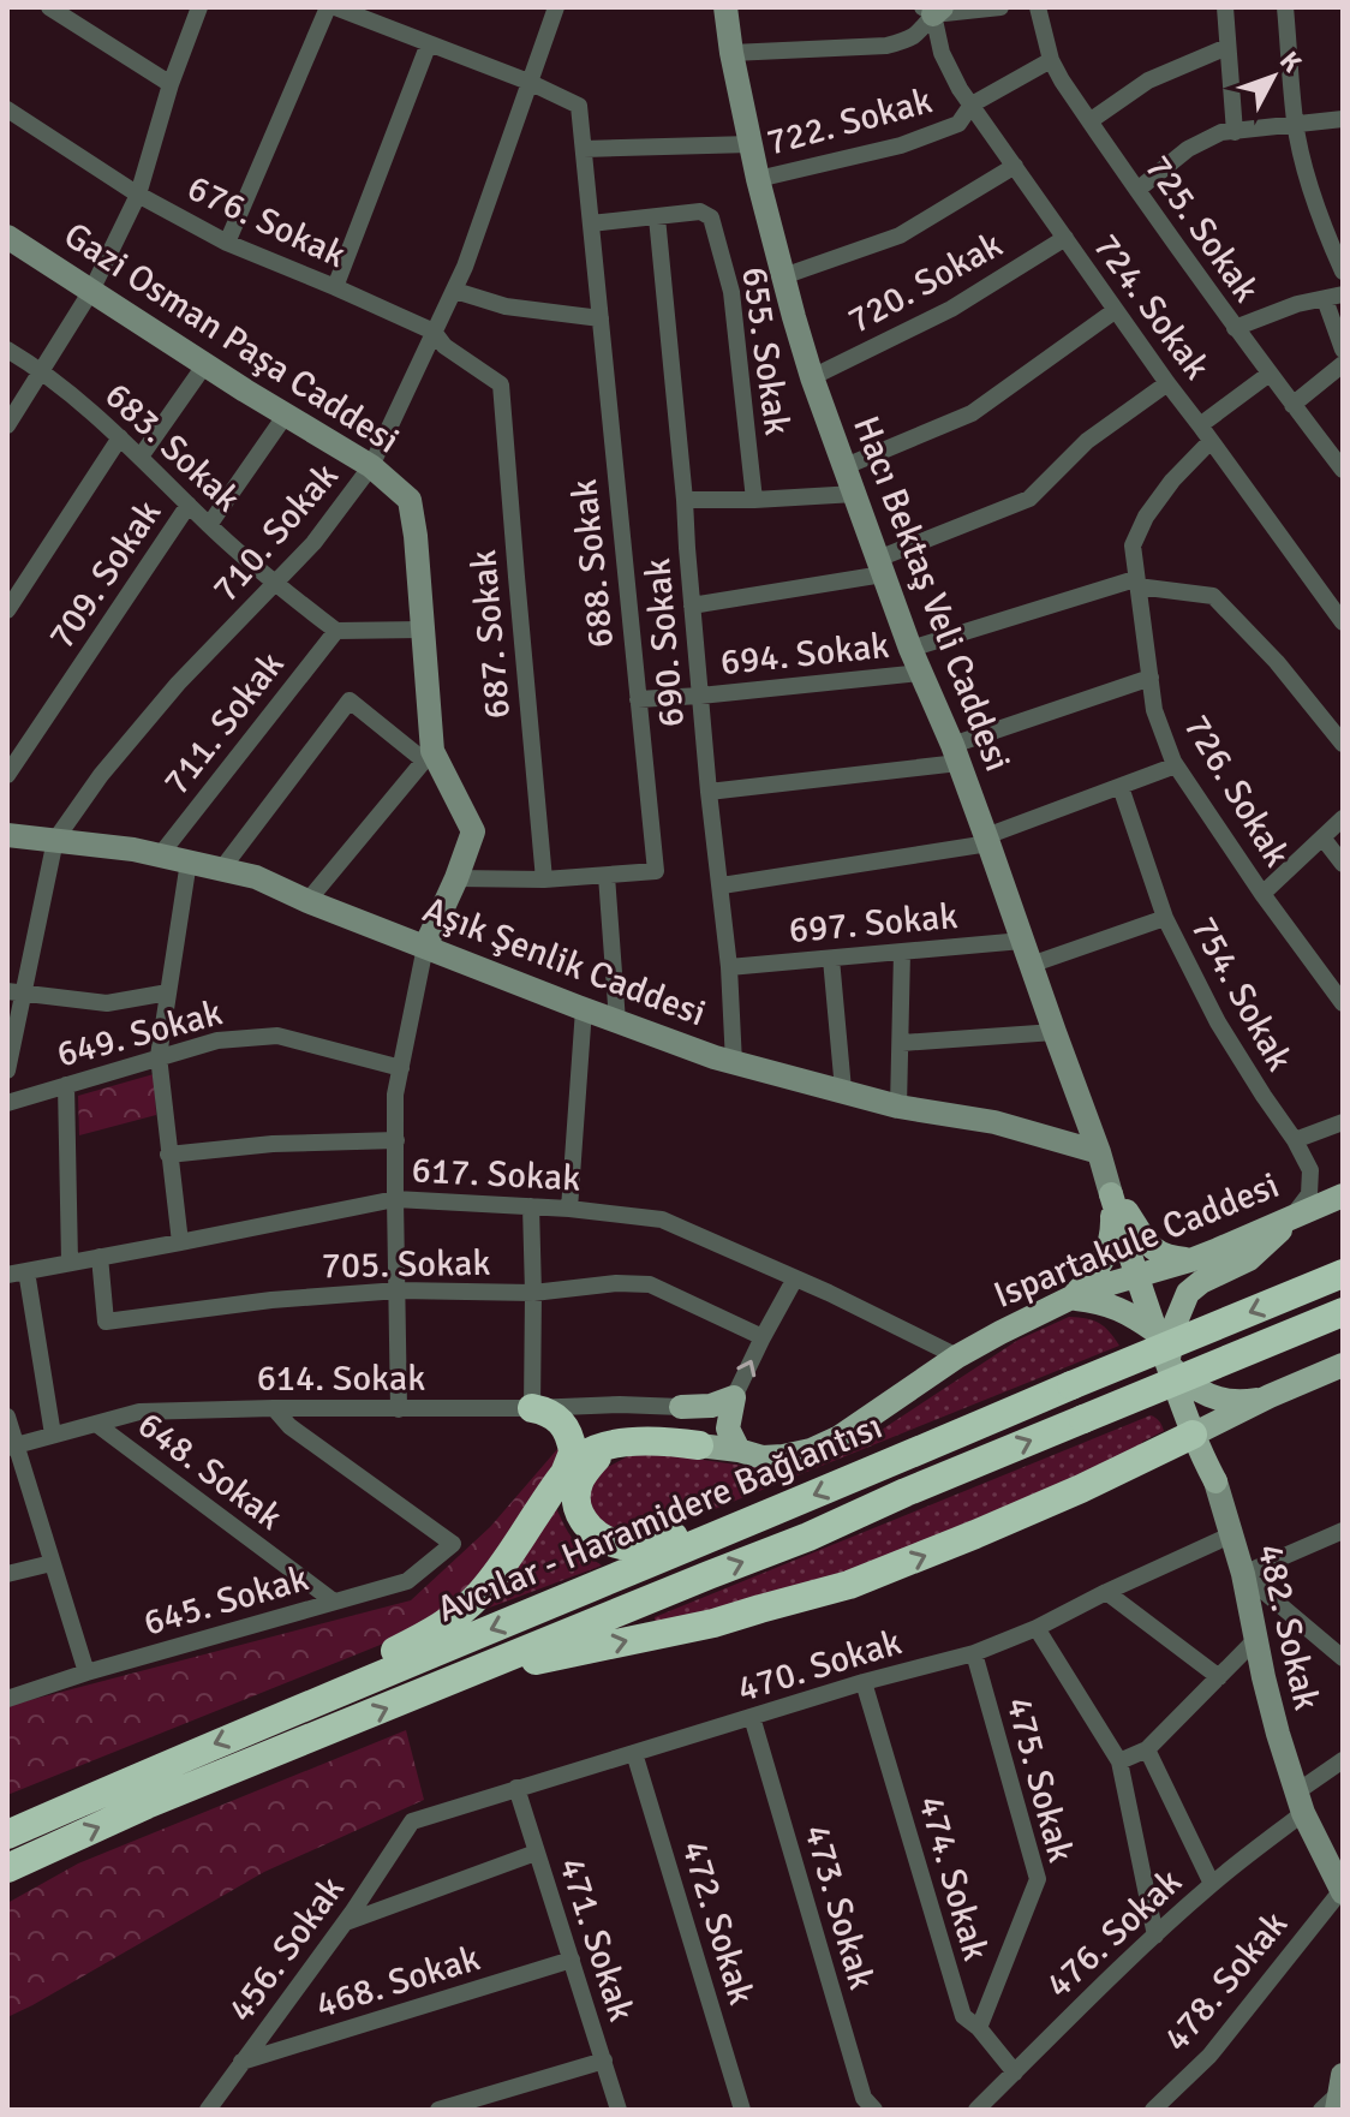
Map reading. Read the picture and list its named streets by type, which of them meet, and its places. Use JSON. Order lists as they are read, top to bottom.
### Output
{
  "streets": {
    "highway": ["Avcılar - Haramidere Bağlantısı"],
    "main road": ["Ispartakule Caddesi"],
    "street": [
      "722. Sokak",
      "676. Sokak",
      "725. Sokak",
      "720. Sokak",
      "724. Sokak",
      "Gazi Osman Paşa Caddesi",
      "655. Sokak",
      "683. Sokak",
      "710. Sokak",
      "688. Sokak",
      "709. Sokak",
      "Hacı Bektaş Veli Caddesi",
      "687. Sokak",
      "690. Sokak",
      "694. Sokak",
      "711. Sokak",
      "726. Sokak",
      "697. Sokak",
      "Aşık Şenlik Caddesi",
      "754. Sokak",
      "649. Sokak",
      "617. Sokak",
      "705. Sokak",
      "614. Sokak",
      "648. Sokak",
      "645. Sokak",
      "482. Sokak",
      "470. Sokak",
      "475. Sokak",
      "474. Sokak",
      "473. Sokak",
      "472. Sokak",
      "476. Sokak",
      "471. Sokak",
      "456. Sokak",
      "468. Sokak",
      "478. Sokak"
    ]
  },
  "crossings": [
    ["722. Sokak", "725. Sokak"],
    ["722. Sokak", "724. Sokak"],
    ["722. Sokak", "Hacı Bektaş Veli Caddesi"],
    ["676. Sokak", "710. Sokak"],
    ["676. Sokak", "687. Sokak"],
    ["720. Sokak", "724. Sokak"],
    ["720. Sokak", "Hacı Bektaş Veli Caddesi"],
    ["724. Sokak", "726. Sokak"],
    ["Gazi Osman Paşa Caddesi", "710. Sokak"],
    ["Gazi Osman Paşa Caddesi", "688. Sokak"],
    ["Gazi Osman Paşa Caddesi", "Aşık Şenlik Caddesi"],
    ["655. Sokak", "688. Sokak"],
    ["655. Sokak", "690. Sokak"],
    ["683. Sokak", "710. Sokak"],
    ["683. Sokak", "709. Sokak"],
    ["683. Sokak", "711. Sokak"],
    ["710. Sokak", "688. Sokak"],
    ["710. Sokak", "Aşık Şenlik Caddesi"],
    ["688. Sokak", "687. Sokak"],
    ["688. Sokak", "694. Sokak"],
    ["Hacı Bektaş Veli Caddesi", "694. Sokak"],
    ["Hacı Bektaş Veli Caddesi", "697. Sokak"],
    ["Hacı Bektaş Veli Caddesi", "Aşık Şenlik Caddesi"],
    ["690. Sokak", "694. Sokak"],
    ["690. Sokak", "697. Sokak"],
    ["690. Sokak", "Aşık Şenlik Caddesi"],
    ["711. Sokak", "Aşık Şenlik Caddesi"],
    ["754. Sokak", "Ispartakule Caddesi"],
    ["617. Sokak", "Ispartakule Caddesi"],
    ["617. Sokak", "705. Sokak"],
    ["614. Sokak", "648. Sokak"],
    ["614. Sokak", "645. Sokak"],
    ["648. Sokak", "645. Sokak"],
    ["482. Sokak", "470. Sokak"],
    ["482. Sokak", "476. Sokak"],
    ["482. Sokak", "478. Sokak"],
    ["470. Sokak", "475. Sokak"],
    ["470. Sokak", "474. Sokak"],
    ["470. Sokak", "473. Sokak"],
    ["470. Sokak", "472. Sokak"],
    ["470. Sokak", "471. Sokak"],
    ["470. Sokak", "456. Sokak"],
    ["475. Sokak", "474. Sokak"],
    ["474. Sokak", "476. Sokak"],
    ["471. Sokak", "468. Sokak"],
    ["456. Sokak", "468. Sokak"]
  ],
  "north": "top right"
}
